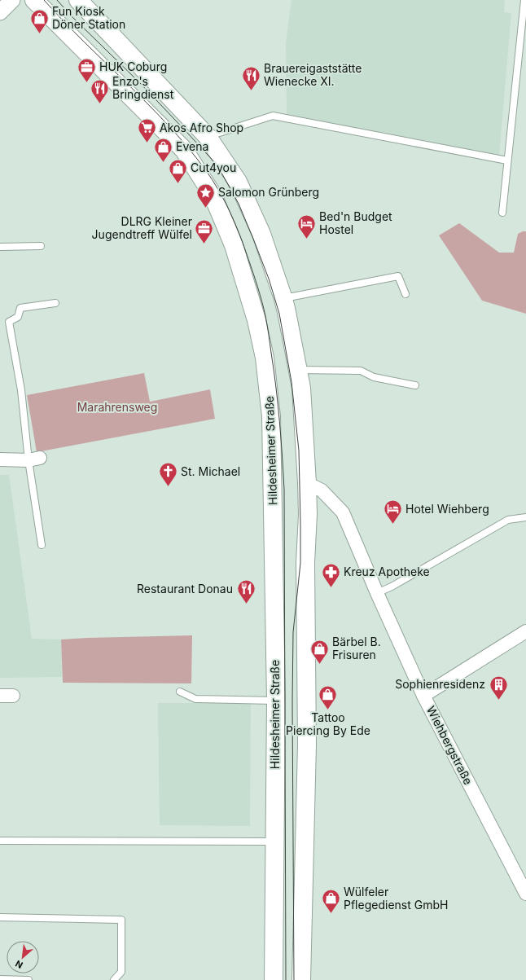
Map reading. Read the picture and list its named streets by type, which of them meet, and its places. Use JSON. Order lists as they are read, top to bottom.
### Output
{
  "streets": {
    "main road": ["Hildesheimer Straße"],
    "street": ["Wiehbergstraße"]
  },
  "parks": ["Marahrensweg"],
  "places": {
    "shop": [
      "Fun Kiosk Döner Station",
      "Evena",
      "Cut4you",
      "Bärbel B. Frisuren",
      "Tattoo Piercing By Ede",
      "Wülfeler Pflegedienst GmbH"
    ],
    "office": ["HUK Coburg", "DLRG Kleiner Jugendtreff Wülfel"],
    "restaurant": ["Brauereigaststätte Wienecke XI.", "Enzo's Bringdienst", "Restaurant Donau"],
    "supermarket": ["Akos Afro Shop"],
    "place": ["Salomon Grünberg"],
    "hotel": ["Bed'n Budget Hostel", "Hotel Wiehberg"],
    "church": ["St. Michael"],
    "pharmacy": ["Kreuz Apotheke"],
    "building": ["Sophienresidenz"]
  },
  "north": "bottom left"
}
